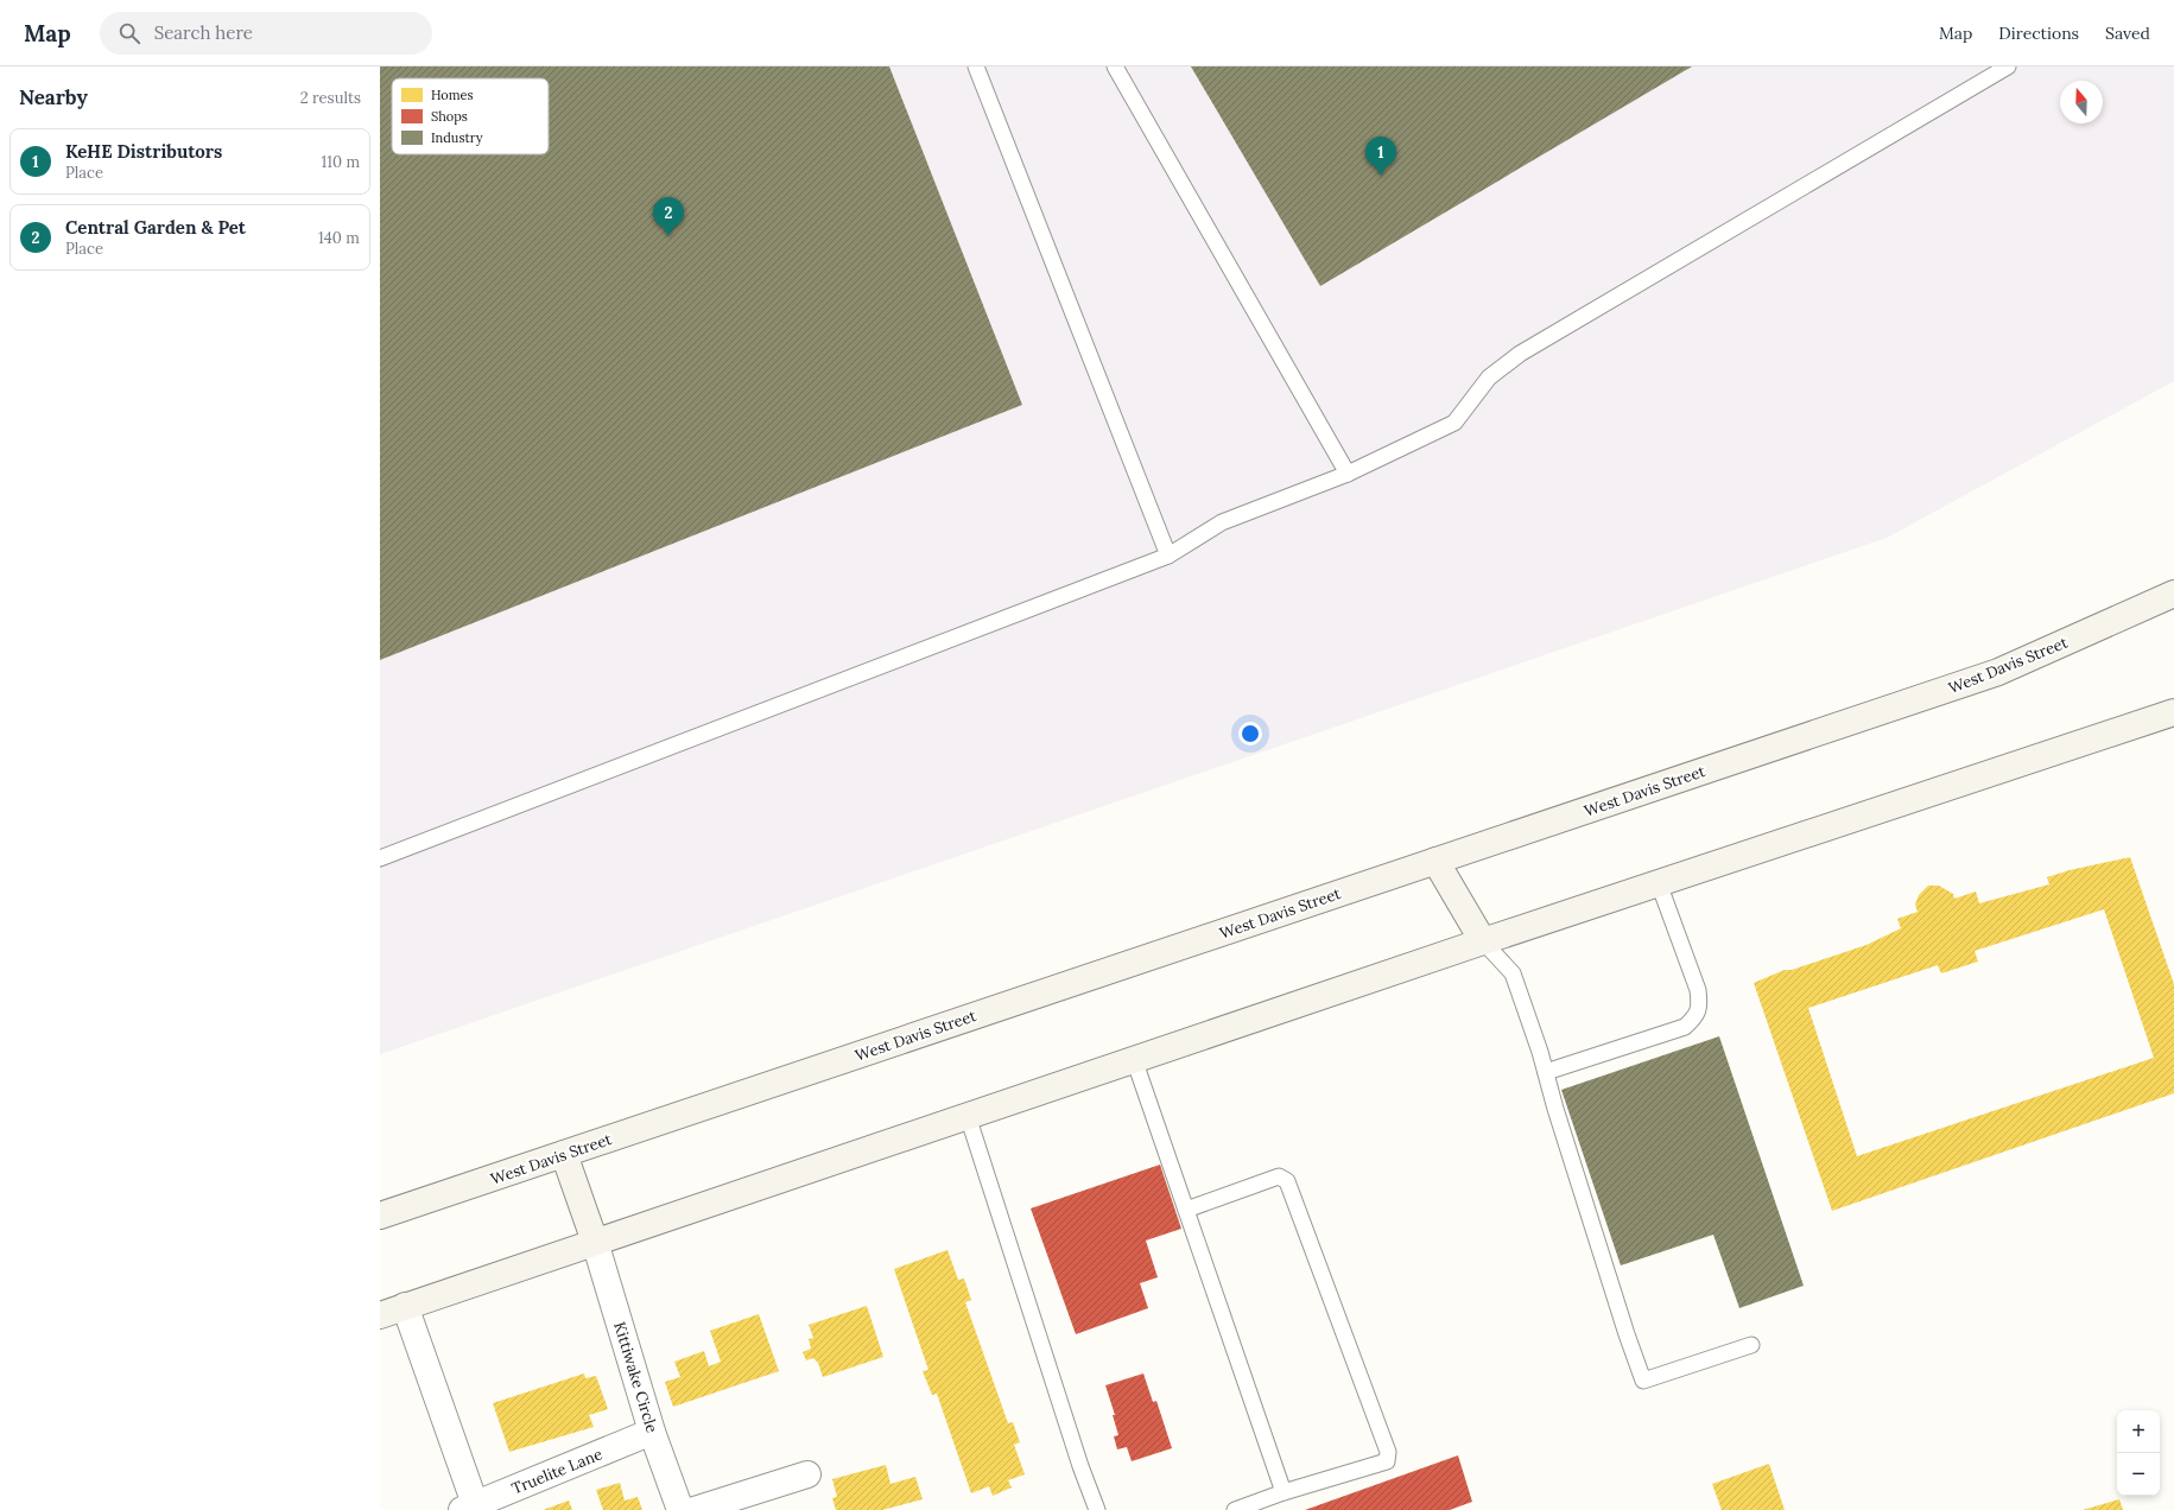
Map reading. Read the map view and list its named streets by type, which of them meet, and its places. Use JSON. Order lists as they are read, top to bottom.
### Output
{
  "streets": {
    "main road": ["West Davis Street"],
    "street": ["Kittiwake Circle", "Truelite Lane"]
  },
  "crossings": [
    ["Kittiwake Circle", "Truelite Lane"]
  ],
  "legend": ["Homes", "Shops", "Industry"],
  "north": "top",
  "page": {
    "header": "Map",
    "search": "Search here",
    "nav": ["Map", "Directions", "Saved"],
    "heading": ["Nearby", "2 results"],
    "list": [
      {
        "mark": "1",
        "name": "KeHE Distributors",
        "note": "Place",
        "value": "110 m"
      },
      {
        "mark": "2",
        "name": "Central Garden & Pet",
        "note": "Place",
        "value": "140 m"
      }
    ],
    "pins": ["1", "2"],
    "map_buttons": ["+", "−"]
  }
}
